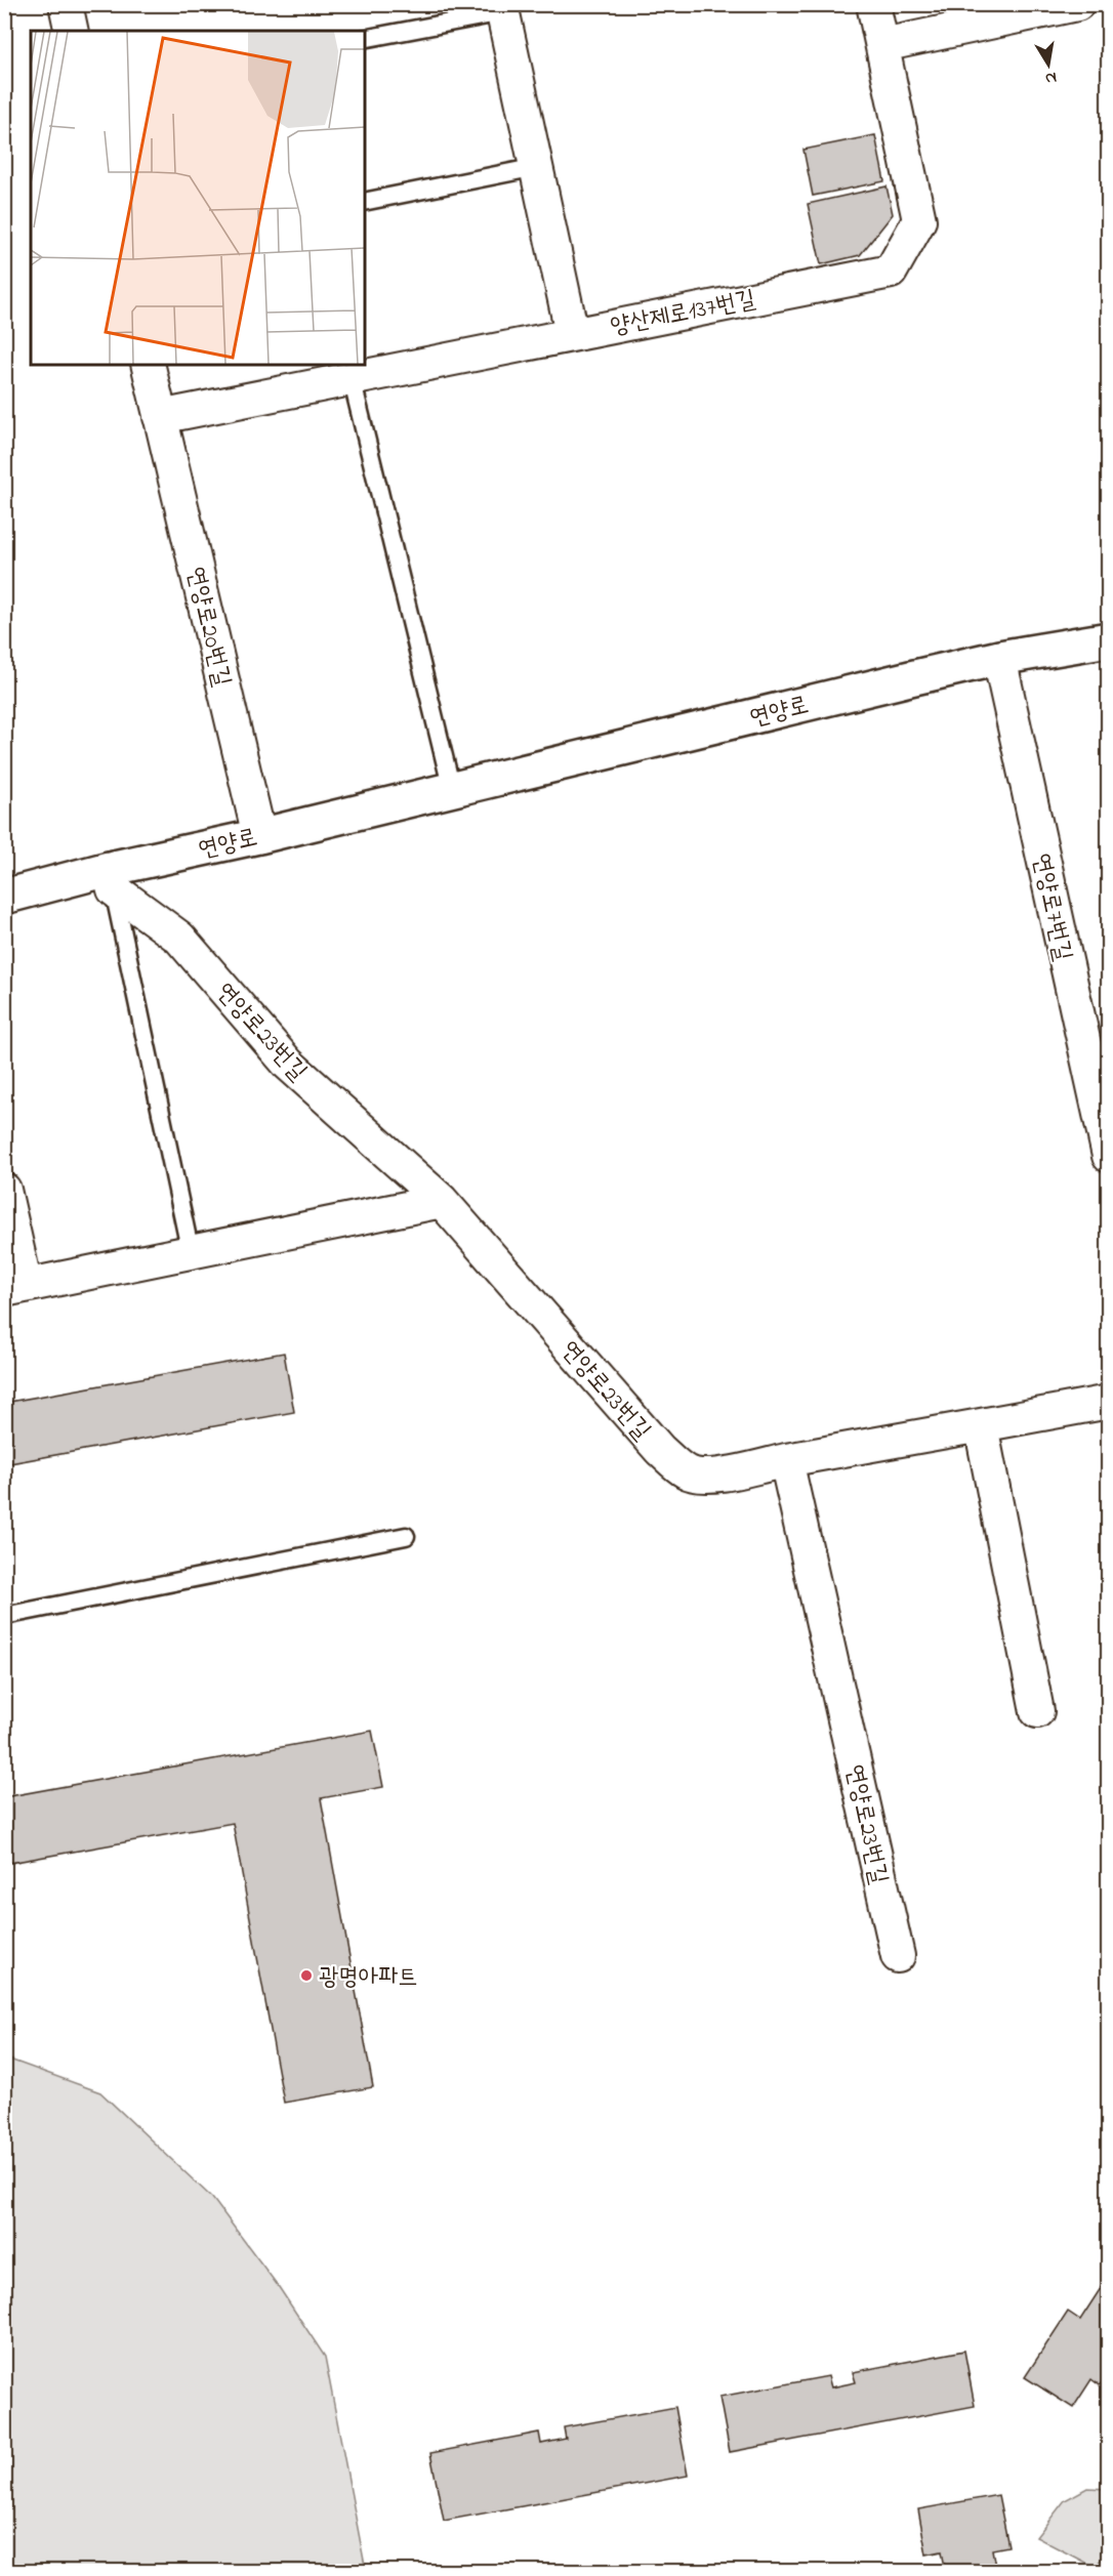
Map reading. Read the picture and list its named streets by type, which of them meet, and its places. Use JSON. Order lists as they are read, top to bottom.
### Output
{
  "streets": {
    "street": [
      "양산제로137번길",
      "연양로20번길",
      "연양로",
      "연양로7번길",
      "연양로23번길"
    ]
  },
  "crossings": [
    ["연양로20번길", "연양로"],
    ["연양로", "연양로7번길"],
    ["연양로", "연양로23번길"]
  ],
  "places": ["광명아파트"],
  "north": "bottom"
}
